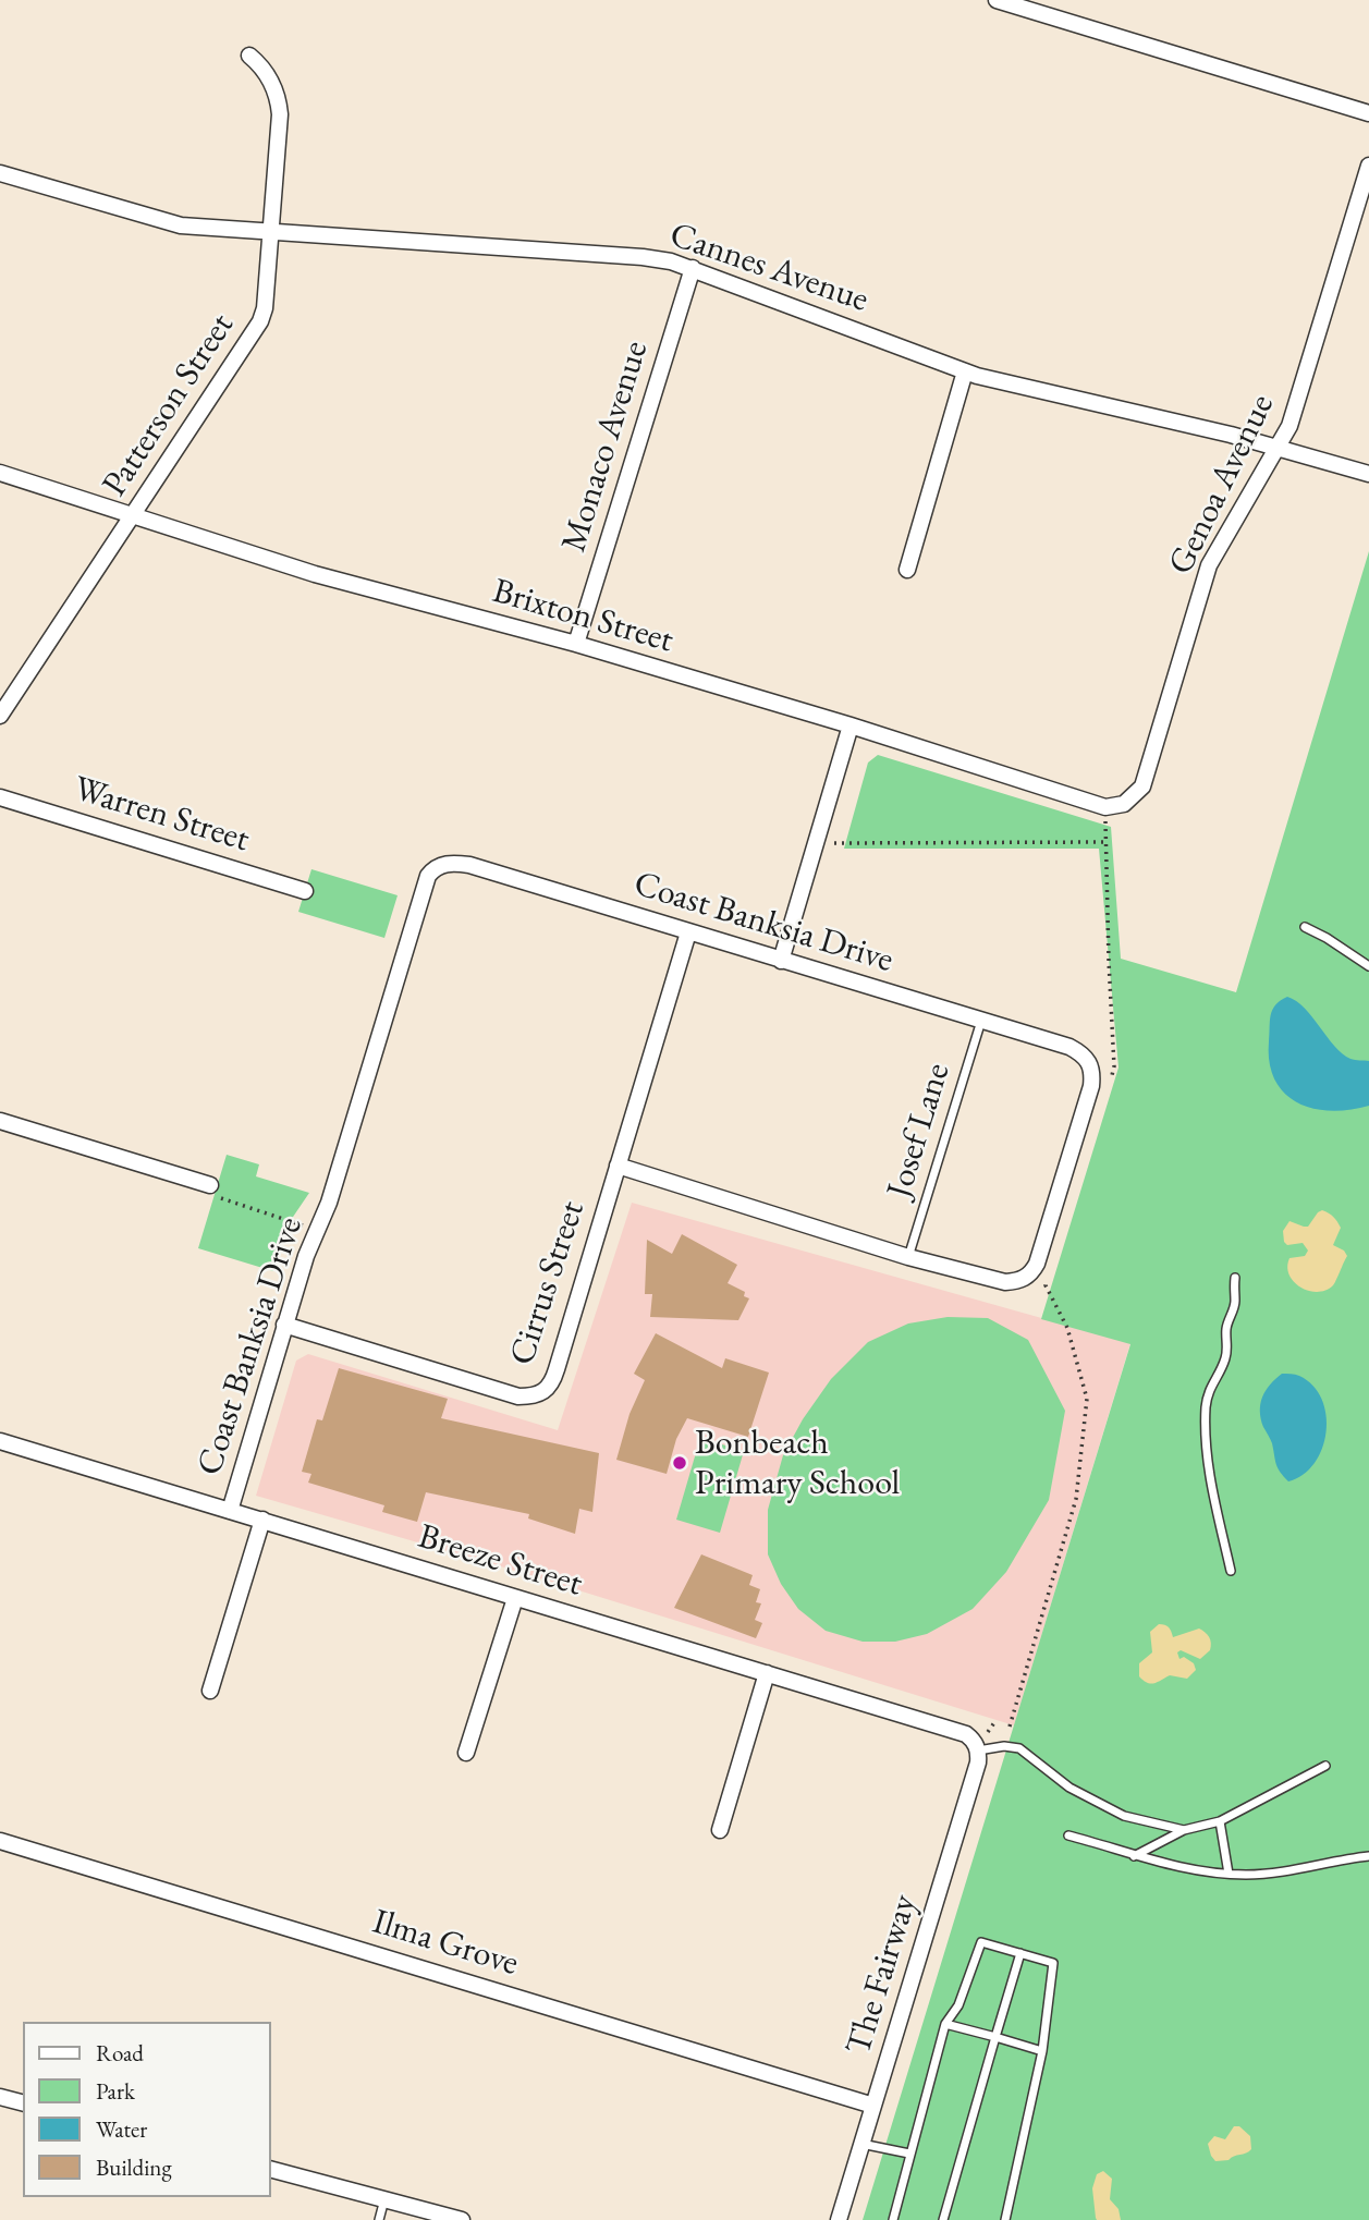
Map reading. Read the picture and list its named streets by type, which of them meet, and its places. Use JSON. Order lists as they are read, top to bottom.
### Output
{
  "streets": {
    "street": [
      "Cannes Avenue",
      "Patterson Street",
      "Monaco Avenue",
      "Genoa Avenue",
      "Brixton Street",
      "Warren Street",
      "Coast Banksia Drive",
      "Cirrus Street",
      "Breeze Street",
      "Ilma Grove",
      "The Fairway"
    ],
    "lane": ["Josef Lane"]
  },
  "crossings": [
    ["Cannes Avenue", "Patterson Street"],
    ["Cannes Avenue", "Monaco Avenue"],
    ["Cannes Avenue", "Genoa Avenue"],
    ["Patterson Street", "Brixton Street"],
    ["Monaco Avenue", "Brixton Street"],
    ["Genoa Avenue", "Brixton Street"],
    ["Coast Banksia Drive", "Josef Lane"],
    ["Coast Banksia Drive", "Cirrus Street"],
    ["Coast Banksia Drive", "Breeze Street"],
    ["Breeze Street", "The Fairway"],
    ["Ilma Grove", "The Fairway"]
  ],
  "places": ["Bonbeach Primary School"],
  "legend": [
    "Road",
    "Park",
    "Water",
    "Building"
  ]
}
